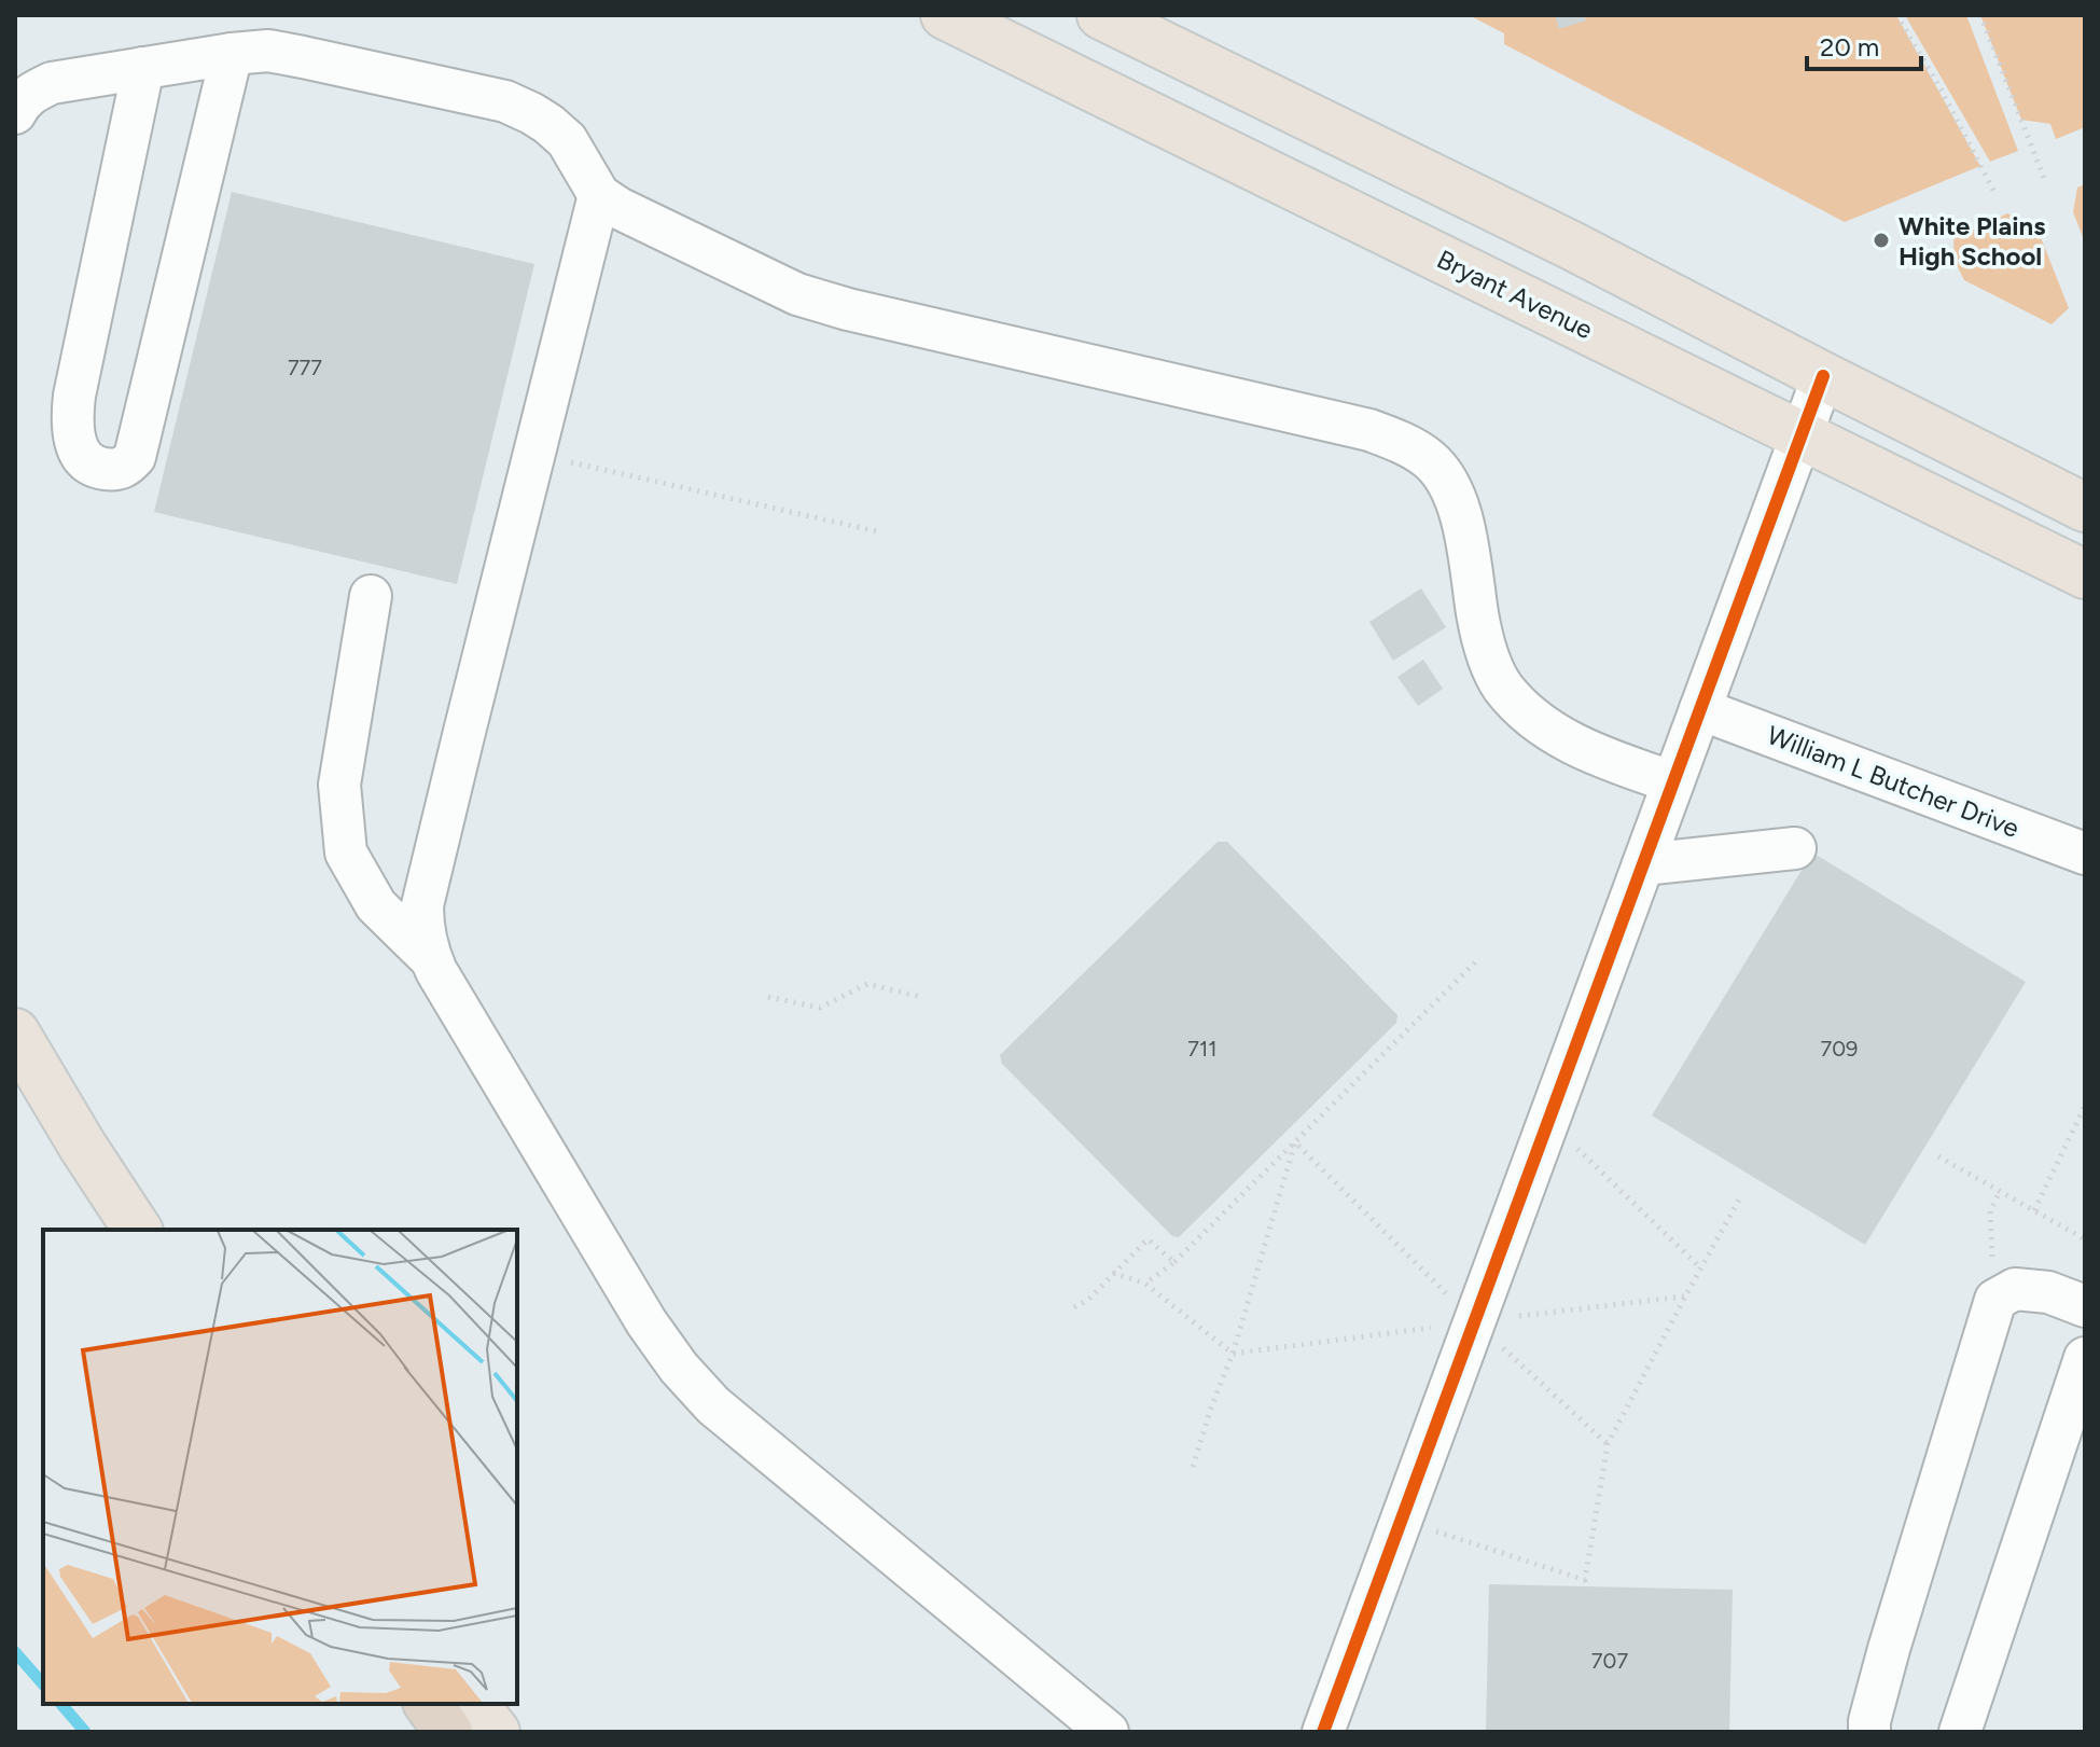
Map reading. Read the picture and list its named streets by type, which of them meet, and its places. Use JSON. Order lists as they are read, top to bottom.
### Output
{
  "streets": {
    "main road": ["Bryant Avenue"],
    "street": ["William L Butcher Drive"]
  },
  "places": ["White Plains High School"],
  "house_numbers": [
    "777",
    "711",
    "709",
    "707"
  ],
  "scale_bar": "20 m"
}
